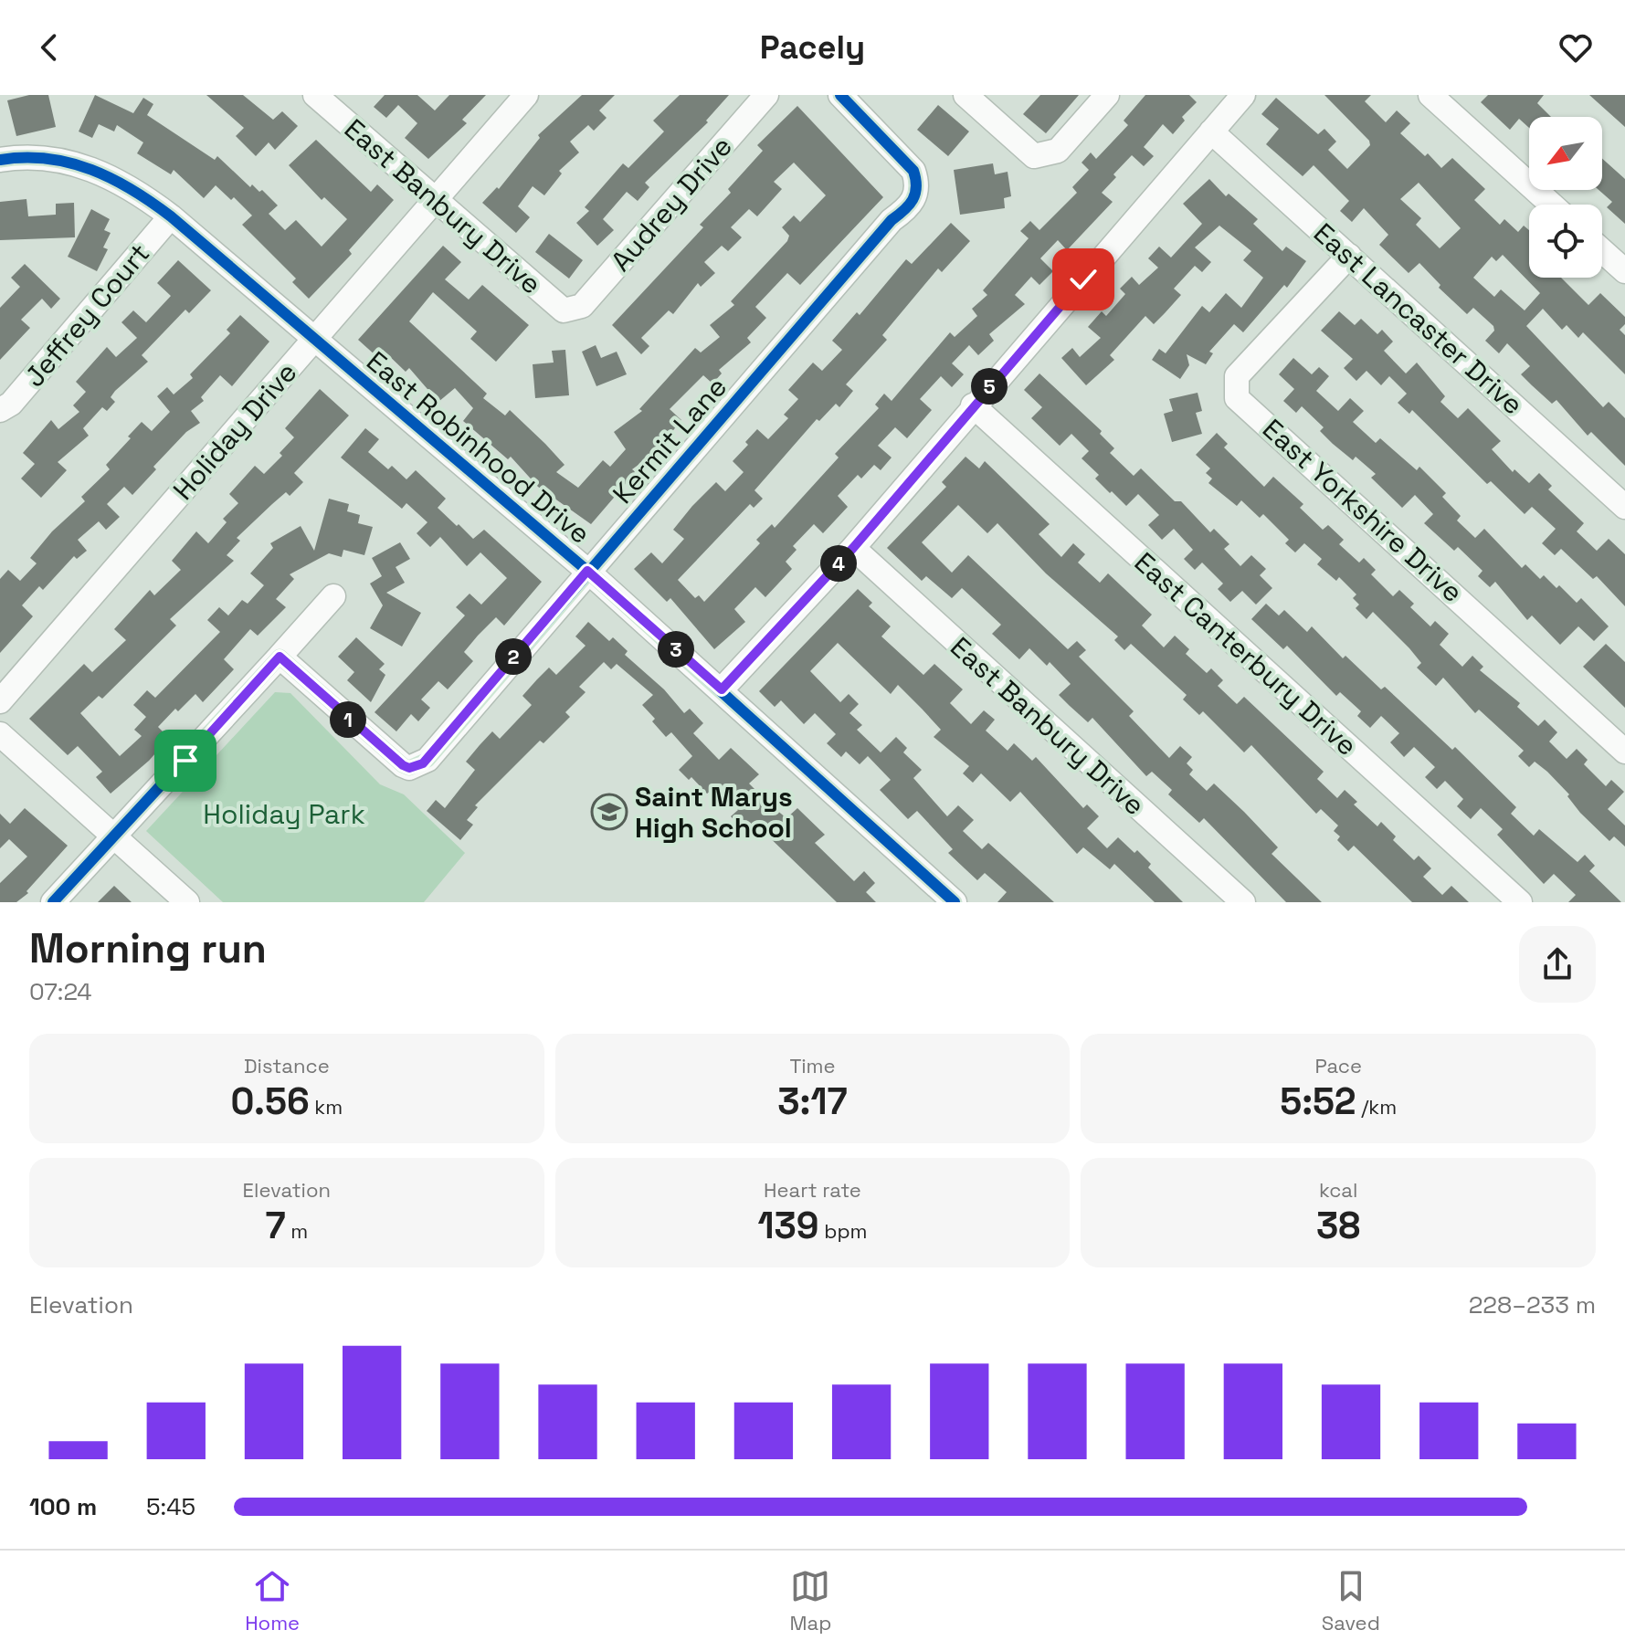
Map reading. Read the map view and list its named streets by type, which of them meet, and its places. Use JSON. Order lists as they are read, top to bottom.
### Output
{
  "streets": {
    "street": [
      "Audrey Drive",
      "East Banbury Drive",
      "Jeffrey Court",
      "East Lancaster Drive",
      "Holiday Drive",
      "Kermit Lane",
      "East Robinhood Drive",
      "East Yorkshire Drive",
      "East Canterbury Drive"
    ]
  },
  "crossings": [
    ["Audrey Drive", "East Banbury Drive"],
    ["East Banbury Drive", "Holiday Drive"],
    ["Jeffrey Court", "East Robinhood Drive"],
    ["East Lancaster Drive", "East Yorkshire Drive"],
    ["Holiday Drive", "East Robinhood Drive"],
    ["Kermit Lane", "East Robinhood Drive"]
  ],
  "parks": ["Holiday Park"],
  "places": {
    "school or university": ["Saint Marys High School"]
  },
  "north": "bottom left",
  "page": {
    "header": "Pacely",
    "pins": [
      "5",
      "4",
      "3",
      "2",
      "1"
    ],
    "heading": ["Morning run", "07:24"],
    "stats": [
      ["Distance", "0.56 km"],
      ["Time", "3:17"],
      ["Pace", "5:52 /km"],
      ["Elevation", "7 m"],
      ["Heart rate", "139 bpm"],
      ["kcal", "38"]
    ],
    "chart": ["Elevation", "228–233 m"],
    "list": [
      {
        "name": "100 m",
        "note": "5:45"
      }
    ],
    "tabs": ["Home", "Map", "Saved"]
  }
}
